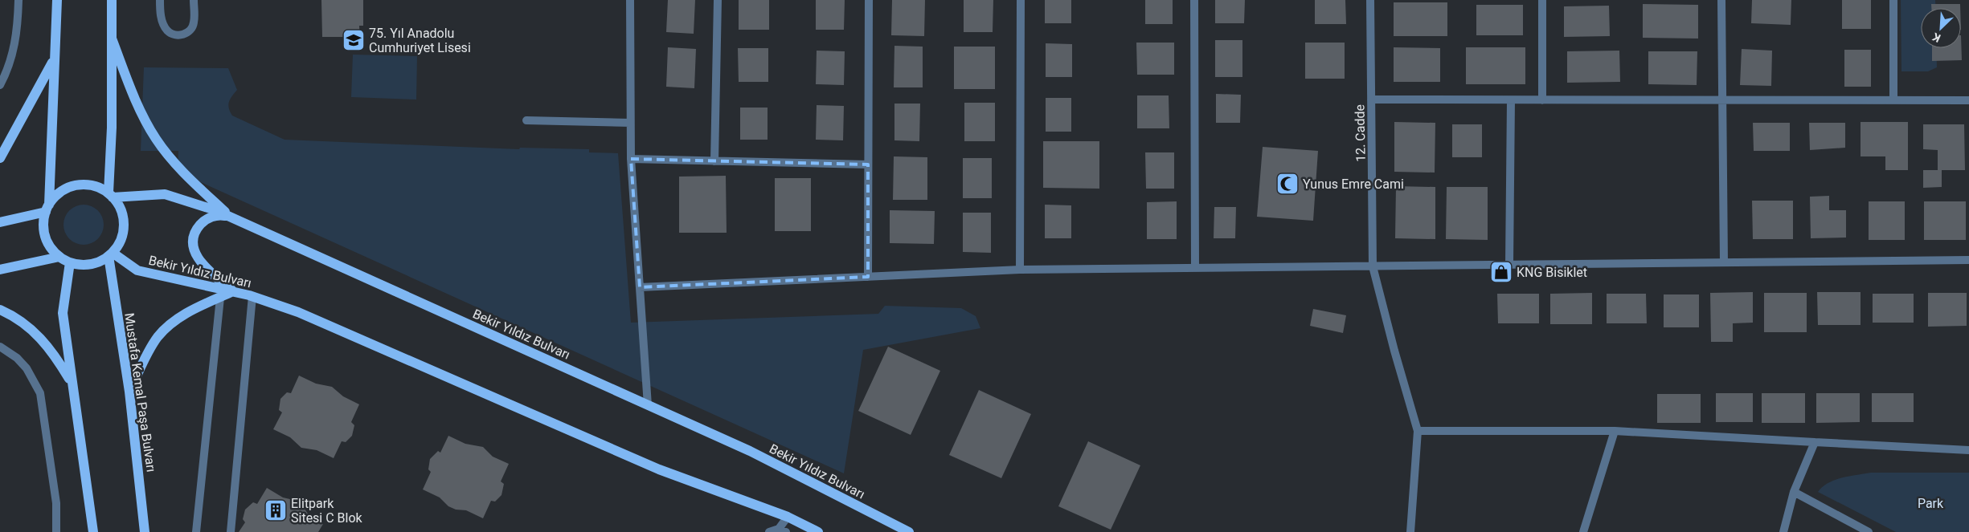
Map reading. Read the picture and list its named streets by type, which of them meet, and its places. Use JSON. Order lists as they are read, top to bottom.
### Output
{
  "streets": {
    "main road": ["Bekir Yıldız Bulvarı", "Mustafa Kemal Paşa Bulvarı"],
    "street": ["12. Cadde"]
  },
  "crossings": [
    ["Bekir Yıldız Bulvarı", "Mustafa Kemal Paşa Bulvarı"]
  ],
  "parks": ["Park"],
  "places": {
    "school or university": ["75. Yıl Anadolu Cumhuriyet Lisesi"],
    "mosque": ["Yunus Emre Cami"],
    "shop": ["KNG Bisiklet"],
    "building": ["Elitpark Sitesi C Blok"]
  },
  "north": "bottom left"
}
